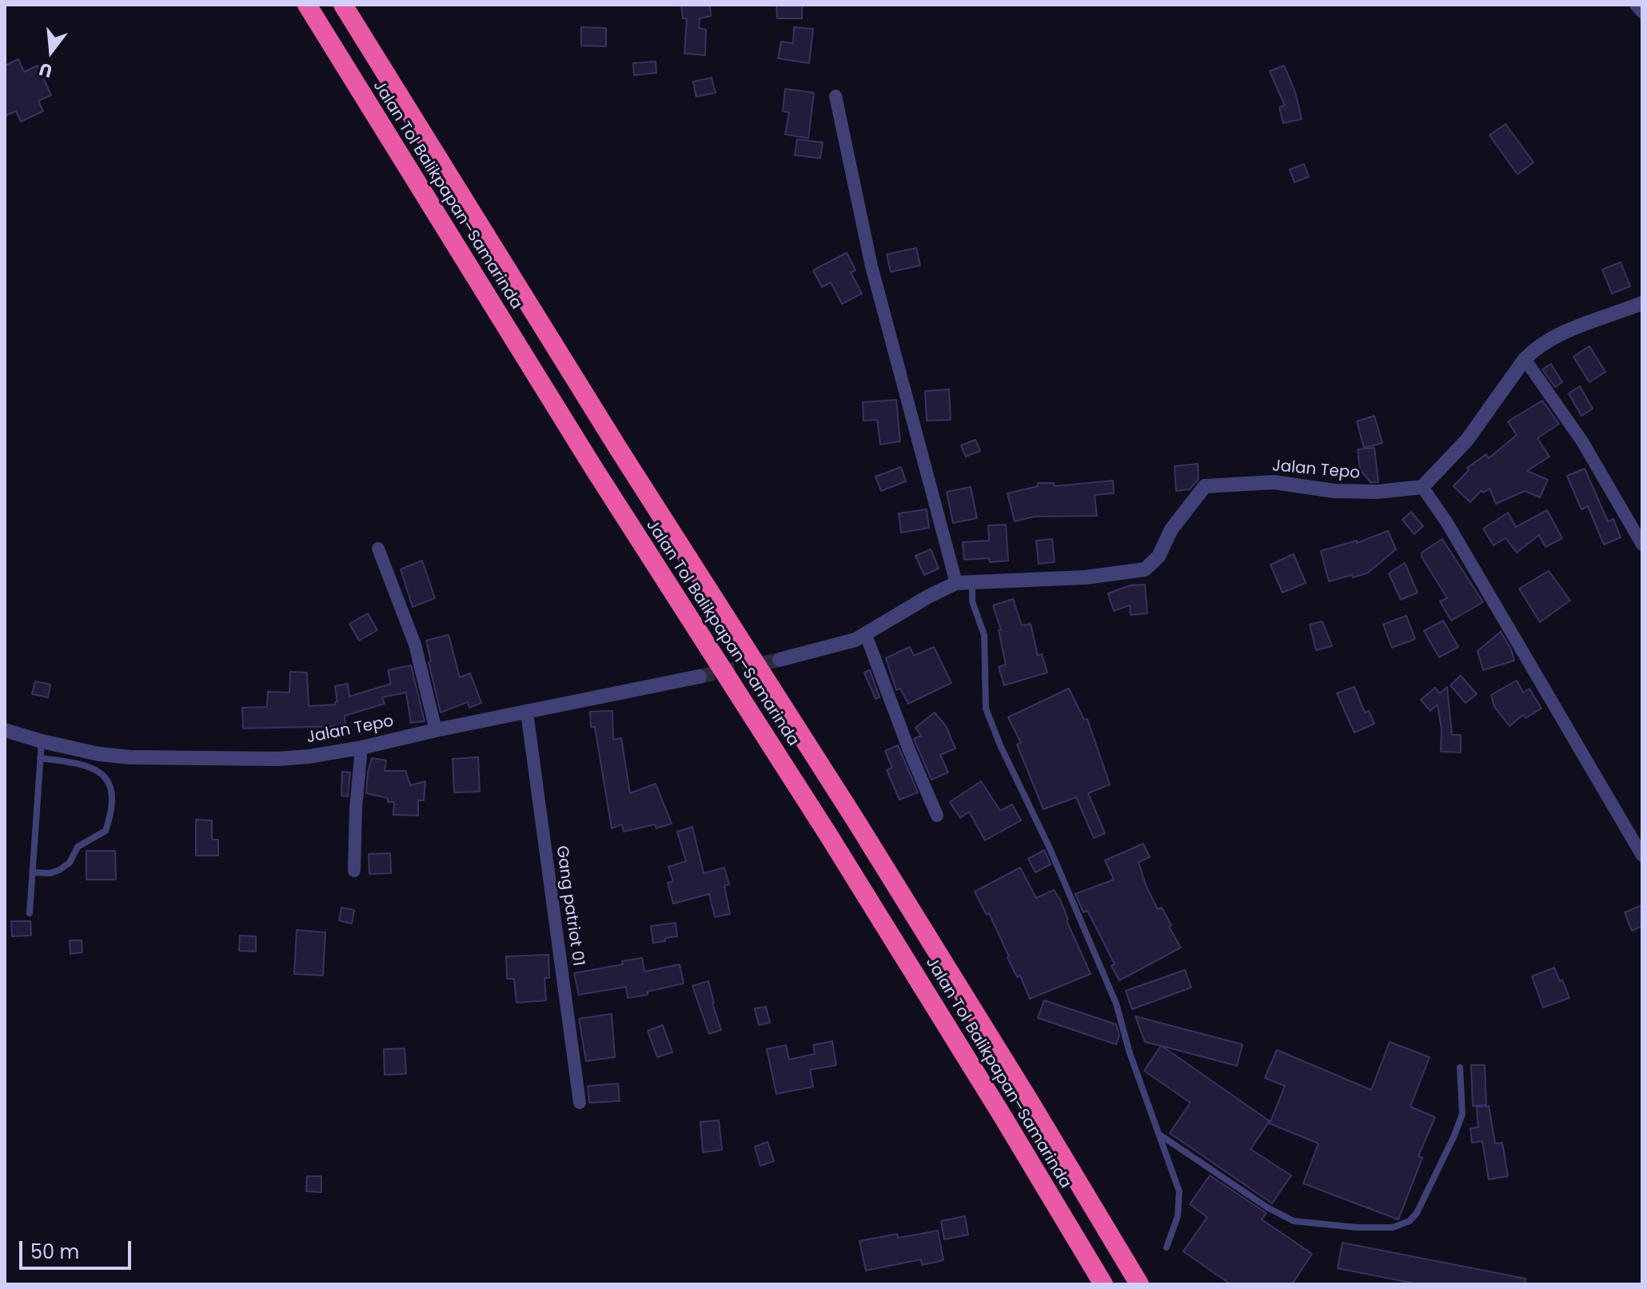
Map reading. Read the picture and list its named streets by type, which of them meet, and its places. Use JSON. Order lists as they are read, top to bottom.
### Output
{
  "streets": {
    "highway": ["Jalan Tol Balikpapan–Samarinda"],
    "street": ["Jalan Tepo", "Gang patriot 01"]
  },
  "crossings": [
    ["Jalan Tepo", "Gang patriot 01"]
  ],
  "scale_bar": "50 m",
  "north": "bottom"
}
